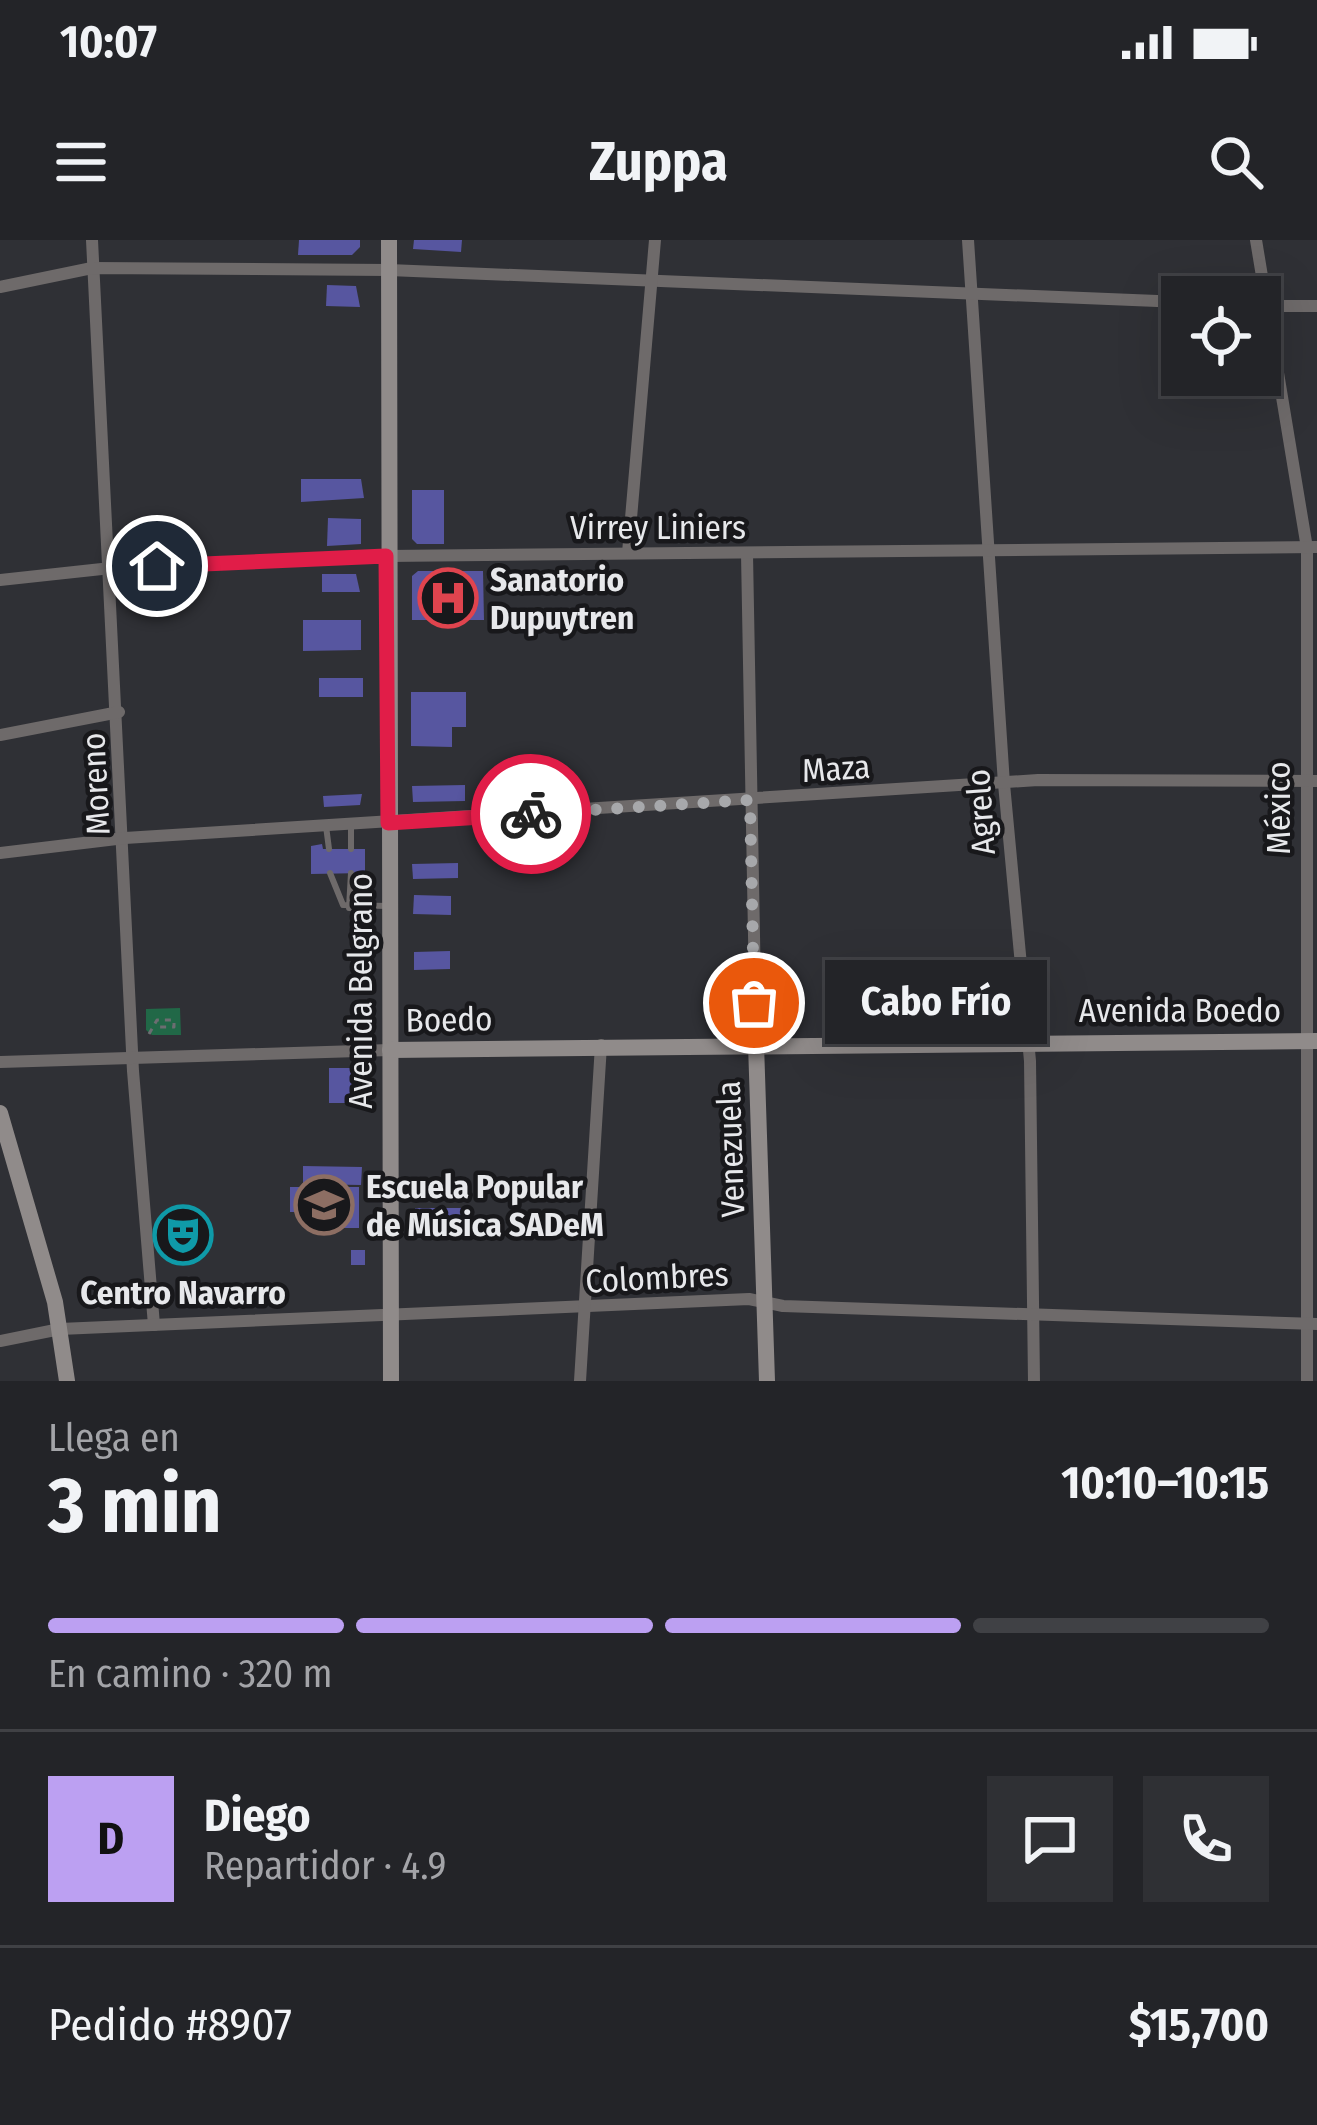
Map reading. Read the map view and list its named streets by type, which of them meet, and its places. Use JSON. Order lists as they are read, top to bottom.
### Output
{
  "streets": {
    "main road": [
      "Avenida Belgrano",
      "Avenida Boedo",
      "Boedo",
      "Venezuela"
    ],
    "street": [
      "Virrey Liniers",
      "Maza",
      "Moreno",
      "México",
      "Agrelo",
      "Colombres"
    ]
  },
  "crossings": [
    ["Virrey Liniers", "Moreno"],
    ["Virrey Liniers", "México"],
    ["Virrey Liniers", "Agrelo"],
    ["Virrey Liniers", "Avenida Belgrano"],
    ["Virrey Liniers", "Venezuela"],
    ["Maza", "Moreno"],
    ["Maza", "México"],
    ["Maza", "Agrelo"],
    ["Maza", "Avenida Belgrano"],
    ["Maza", "Venezuela"],
    ["Moreno", "Boedo"],
    ["Moreno", "Colombres"],
    ["México", "Avenida Boedo"],
    ["México", "Colombres"],
    ["Agrelo", "Avenida Boedo"],
    ["Agrelo", "Colombres"],
    ["Avenida Belgrano", "Boedo"],
    ["Avenida Belgrano", "Colombres"],
    ["Avenida Boedo", "Boedo"],
    ["Avenida Boedo", "Venezuela"],
    ["Boedo", "Venezuela"],
    ["Venezuela", "Colombres"]
  ],
  "places": {
    "hospital": ["Sanatorio Dupuytren"],
    "other": ["Cabo Frío"],
    "school or university": ["Escuela Popular de Música SADeM"],
    "theatre": ["Centro Navarro"]
  },
  "page": {
    "status": "10:07",
    "header": "Zuppa",
    "bubble": "Cabo Frío",
    "heading": ["3 min", "Llega en", "10:10–10:15"],
    "panel": [
      "Diego",
      "Repartidor · 4.9",
      "Pedido #8907",
      "$15,700"
    ],
    "bar": "En camino · 320 m",
    "round": "D"
  }
}
